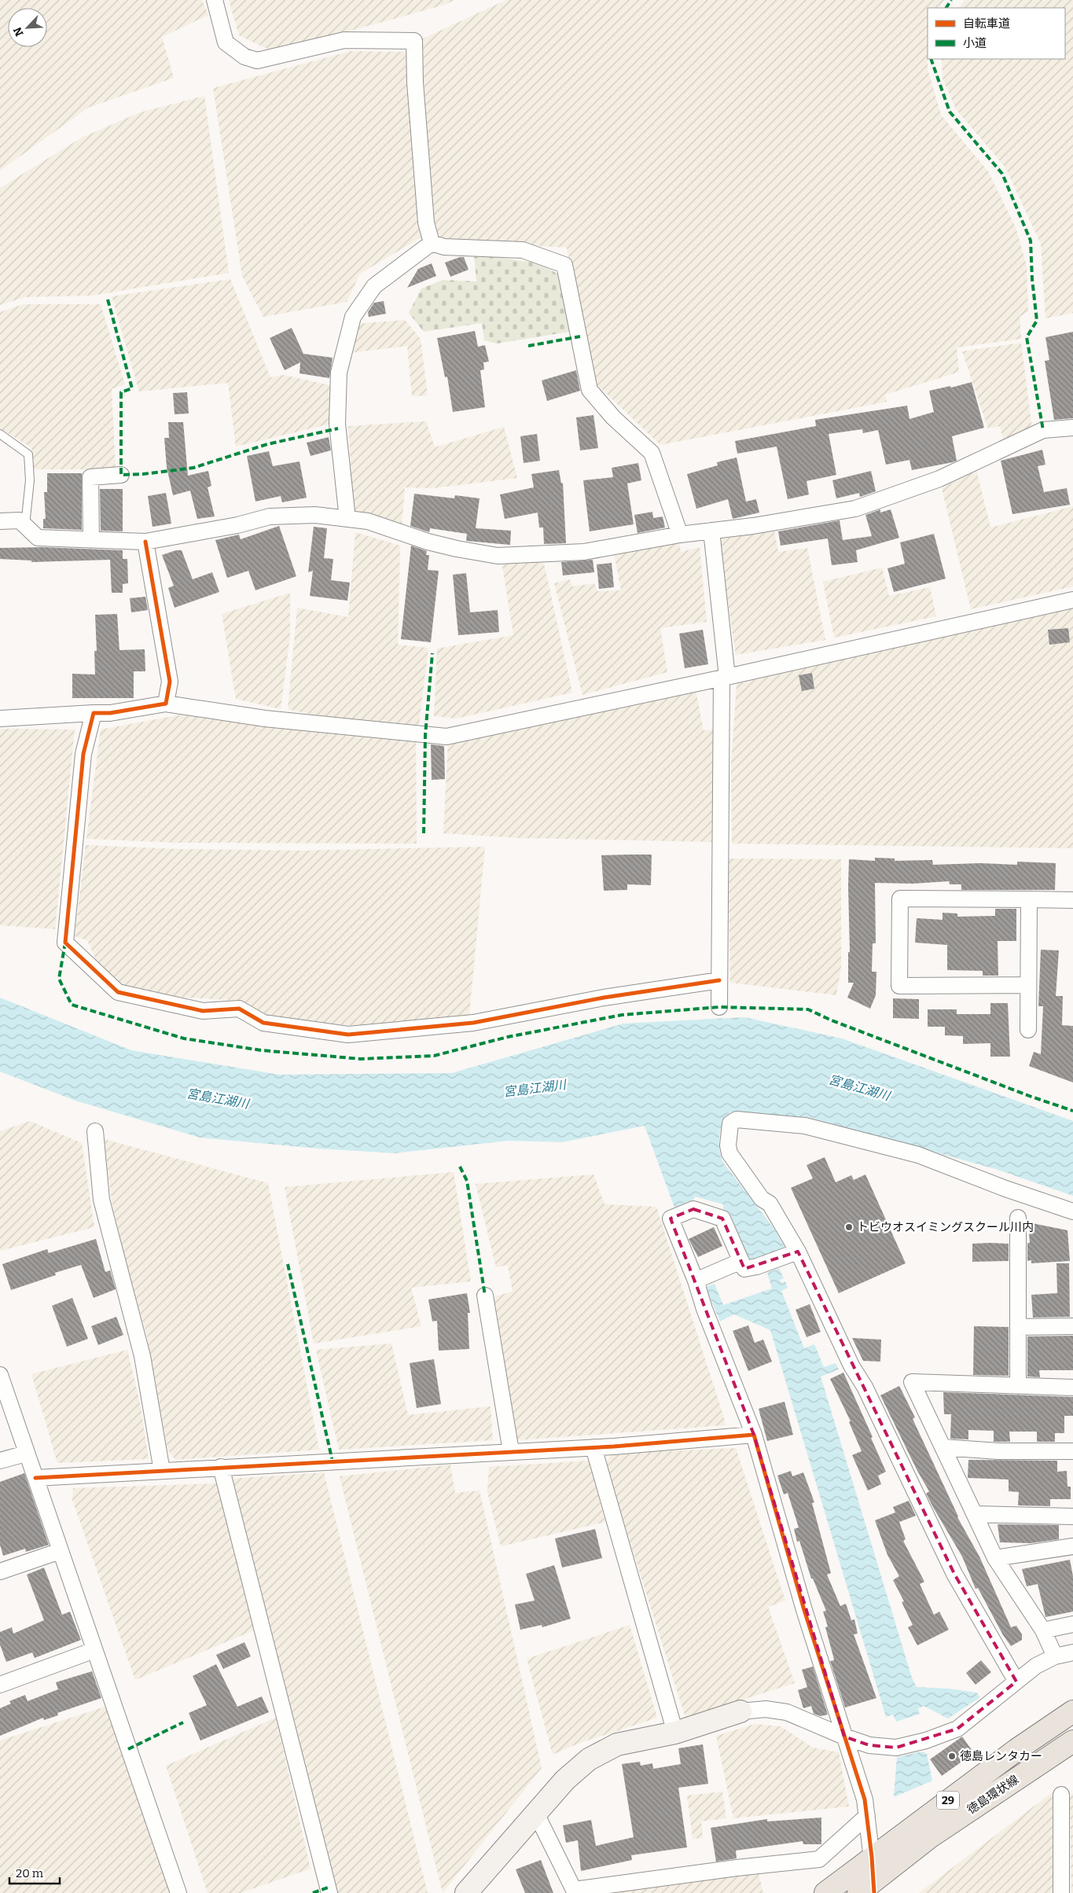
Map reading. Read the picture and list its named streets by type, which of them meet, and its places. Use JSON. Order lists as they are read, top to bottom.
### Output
{
  "streets": {
    "main road": ["徳島環状線", "29"]
  },
  "water": ["宮島江湖川"],
  "places": ["トビウオスイミングスクール川内", "徳島レンタカー"],
  "legend": ["自転車道", "小道"],
  "scale_bar": "20 m",
  "north": "bottom left"
}
